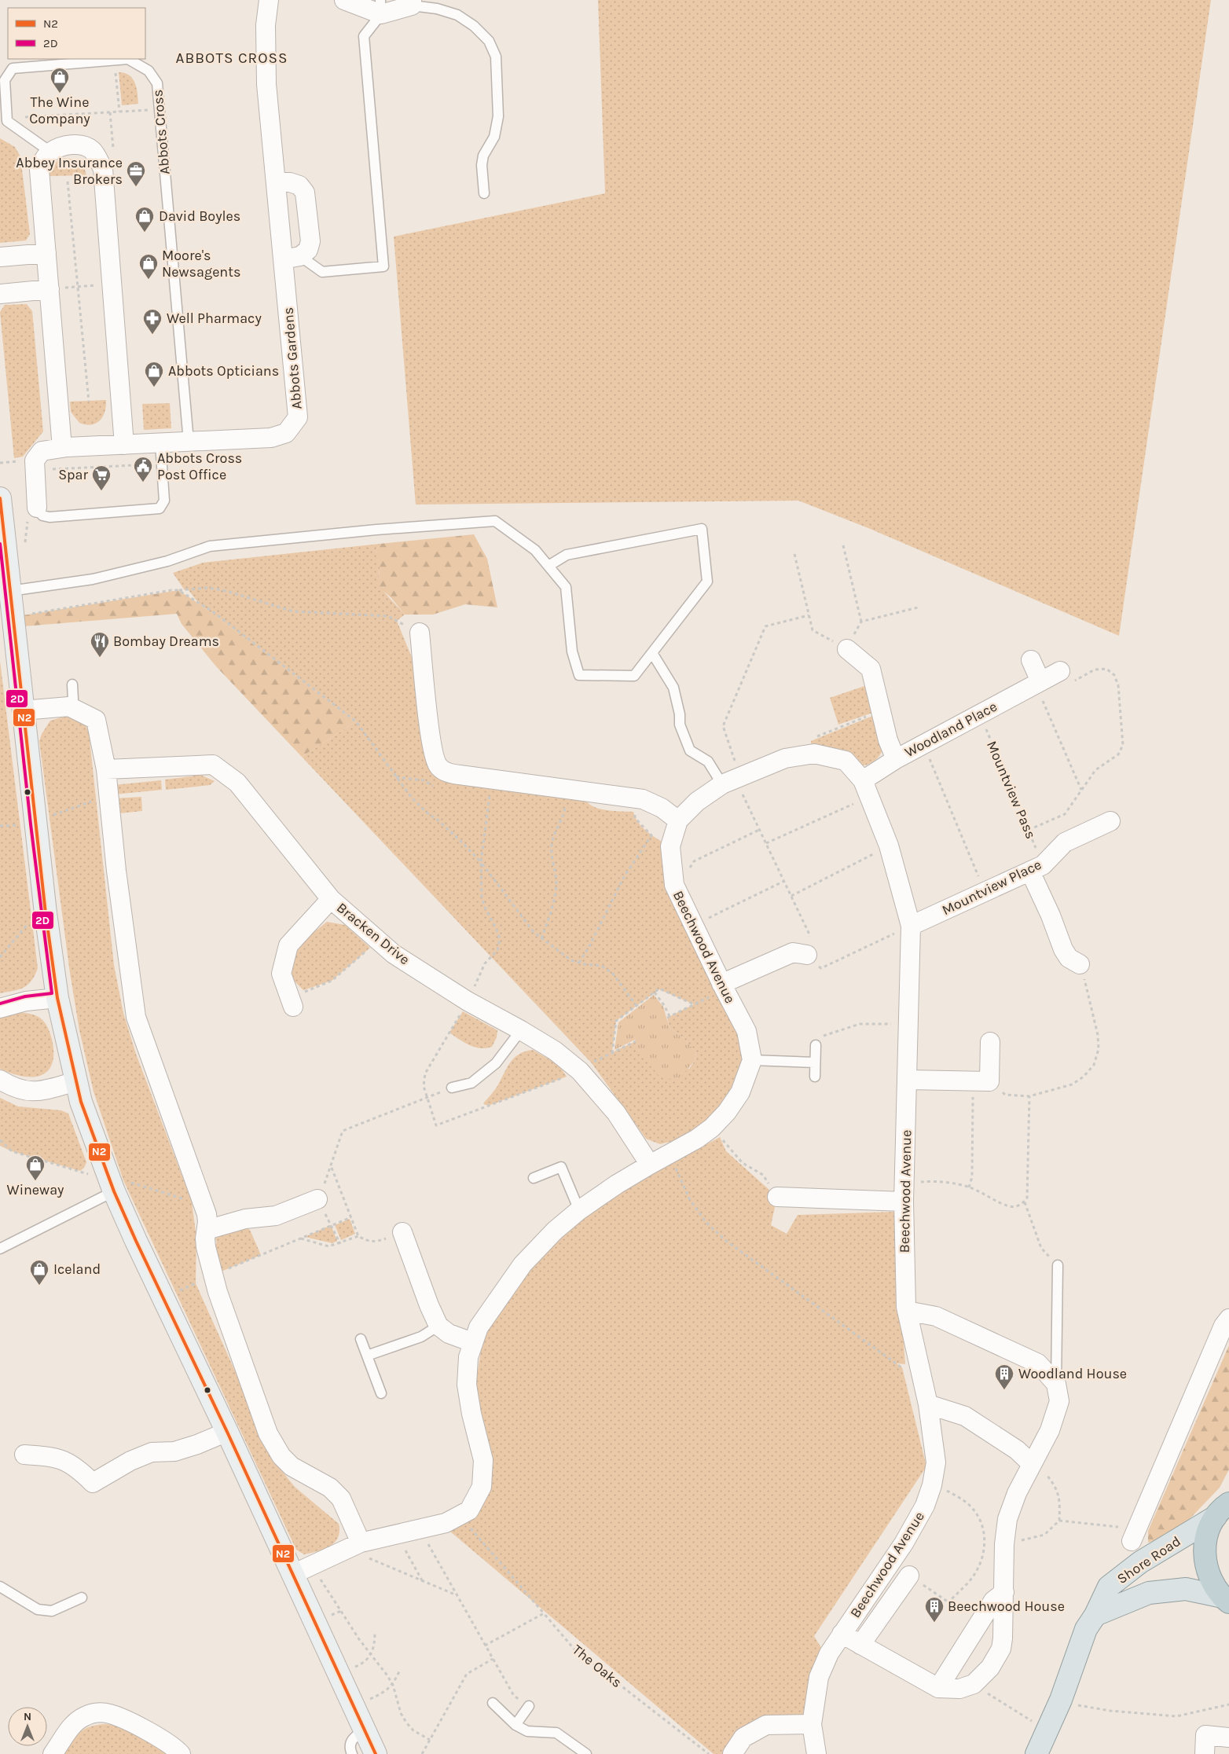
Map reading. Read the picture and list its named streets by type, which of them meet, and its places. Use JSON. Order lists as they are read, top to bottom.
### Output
{
  "streets": {
    "main road": ["Shore Road"],
    "street": [
      "Abbots Gardens",
      "Woodland Place",
      "Mountview Place",
      "Bracken Drive",
      "Beechwood Avenue"
    ],
    "lane": ["Abbots Cross"],
    "path": ["Mountview Pass", "The Oaks"]
  },
  "crossings": [
    ["Abbots Cross", "Abbots Gardens"],
    ["Woodland Place", "Mountview Pass"],
    ["Woodland Place", "Beechwood Avenue"],
    ["Mountview Pass", "Mountview Place"],
    ["Mountview Place", "Beechwood Avenue"],
    ["Bracken Drive", "Beechwood Avenue"],
    ["Beechwood Avenue", "The Oaks"]
  ],
  "districts": ["ABBOTS CROSS"],
  "places": {
    "shop": [
      "The Wine Company",
      "David Boyles",
      "Moore's Newsagents",
      "Abbots Opticians",
      "Wineway",
      "Iceland"
    ],
    "office": ["Abbey Insurance Brokers"],
    "pharmacy": ["Well Pharmacy"],
    "public building": ["Abbots Cross Post Office"],
    "supermarket": ["Spar"],
    "restaurant": ["Bombay Dreams"],
    "building": ["Woodland House", "Beechwood House"]
  },
  "lines": ["transit line N2", "transit line 2D"],
  "legend": ["N2", "2D"],
  "north": "top"
}
